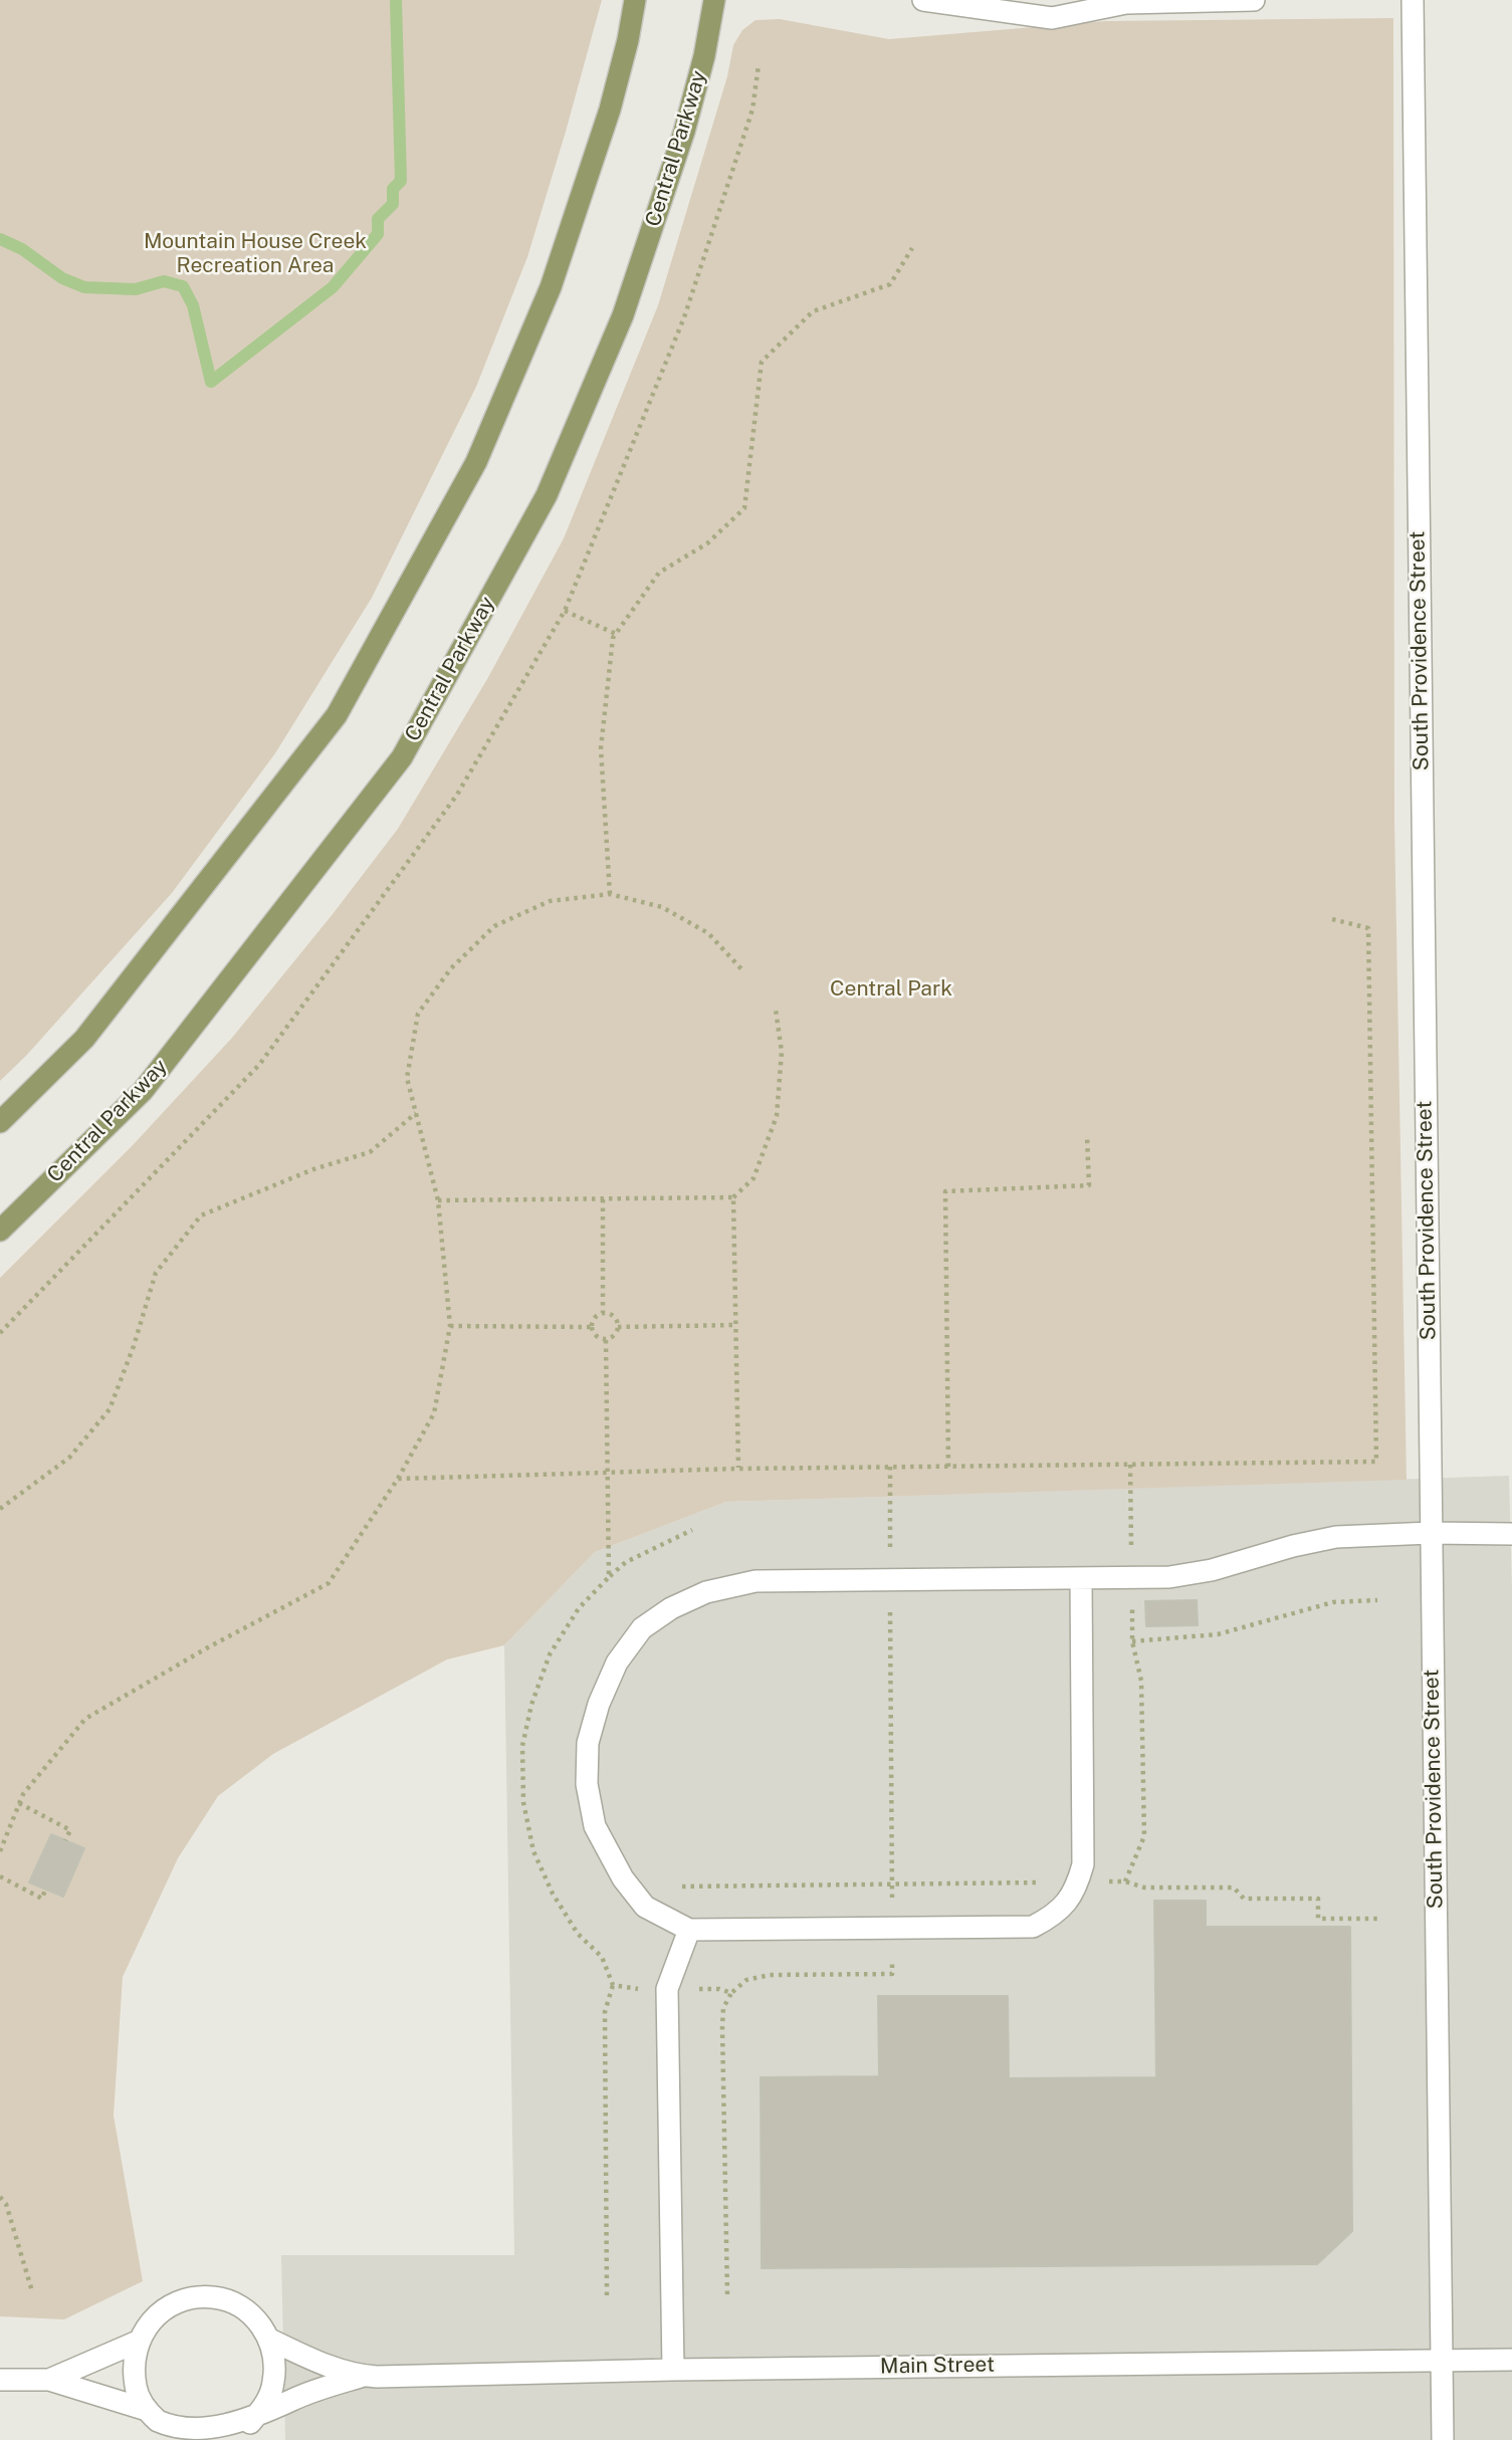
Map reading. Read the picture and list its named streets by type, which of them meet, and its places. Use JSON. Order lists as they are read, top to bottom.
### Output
{
  "streets": {
    "main road": ["Central Parkway"],
    "street": ["South Providence Street", "Main Street"]
  },
  "crossings": [
    ["South Providence Street", "Main Street"]
  ],
  "parks": ["Mountain House Creek Recreation Area", "Central Park"]
}
